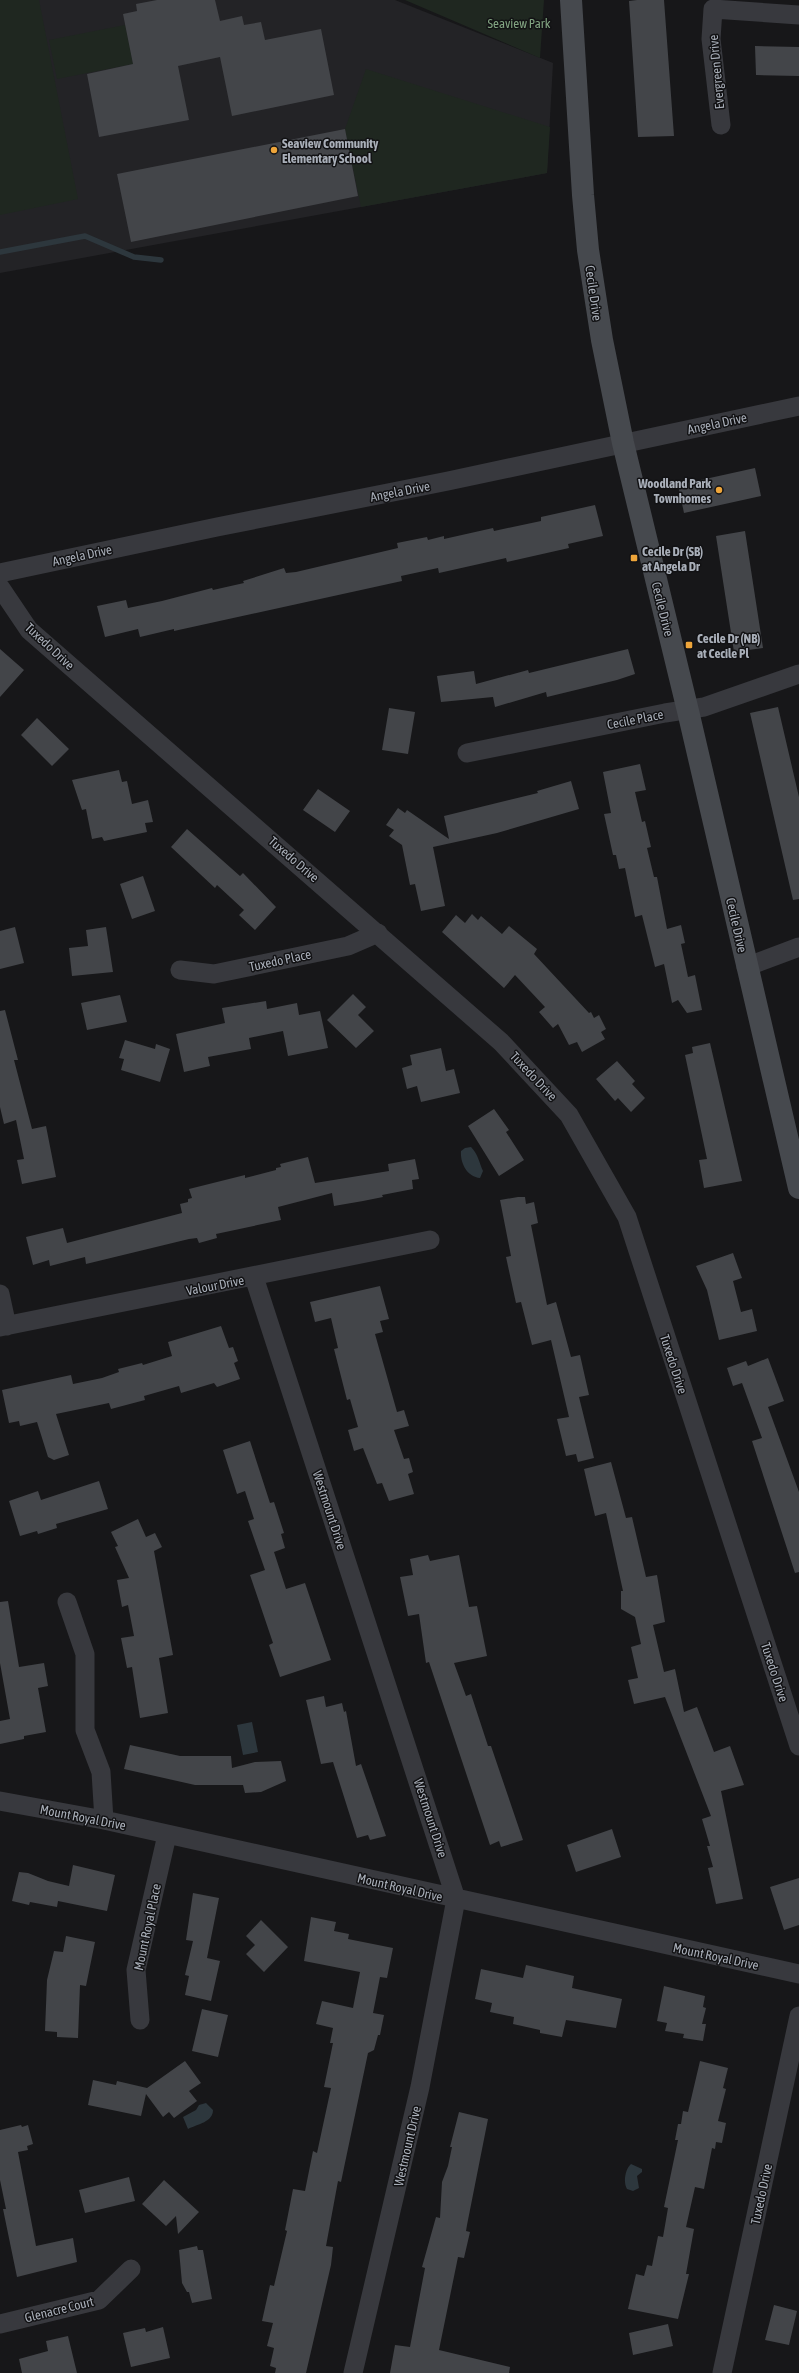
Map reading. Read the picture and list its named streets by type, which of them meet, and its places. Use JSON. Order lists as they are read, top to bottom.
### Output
{
  "streets": {
    "street": [
      "Evergreen Drive",
      "Cecile Drive",
      "Angela Drive",
      "Tuxedo Drive",
      "Cecile Place",
      "Tuxedo Place",
      "Valour Drive",
      "Westmount Drive",
      "Mount Royal Drive",
      "Mount Royal Place",
      "Glenacre Court"
    ]
  },
  "crossings": [
    ["Cecile Drive", "Angela Drive"],
    ["Cecile Drive", "Cecile Place"],
    ["Tuxedo Drive", "Tuxedo Place"],
    ["Valour Drive", "Westmount Drive"],
    ["Westmount Drive", "Mount Royal Drive"],
    ["Mount Royal Drive", "Mount Royal Place"]
  ],
  "parks": ["Seaview Park"],
  "places": {
    "other": ["Seaview Community Elementary School", "Woodland Park Townhomes"],
    "transit": ["Cecile Dr (SB) at Angela Dr", "Cecile Dr (NB) at Cecile Pl"]
  }
}
